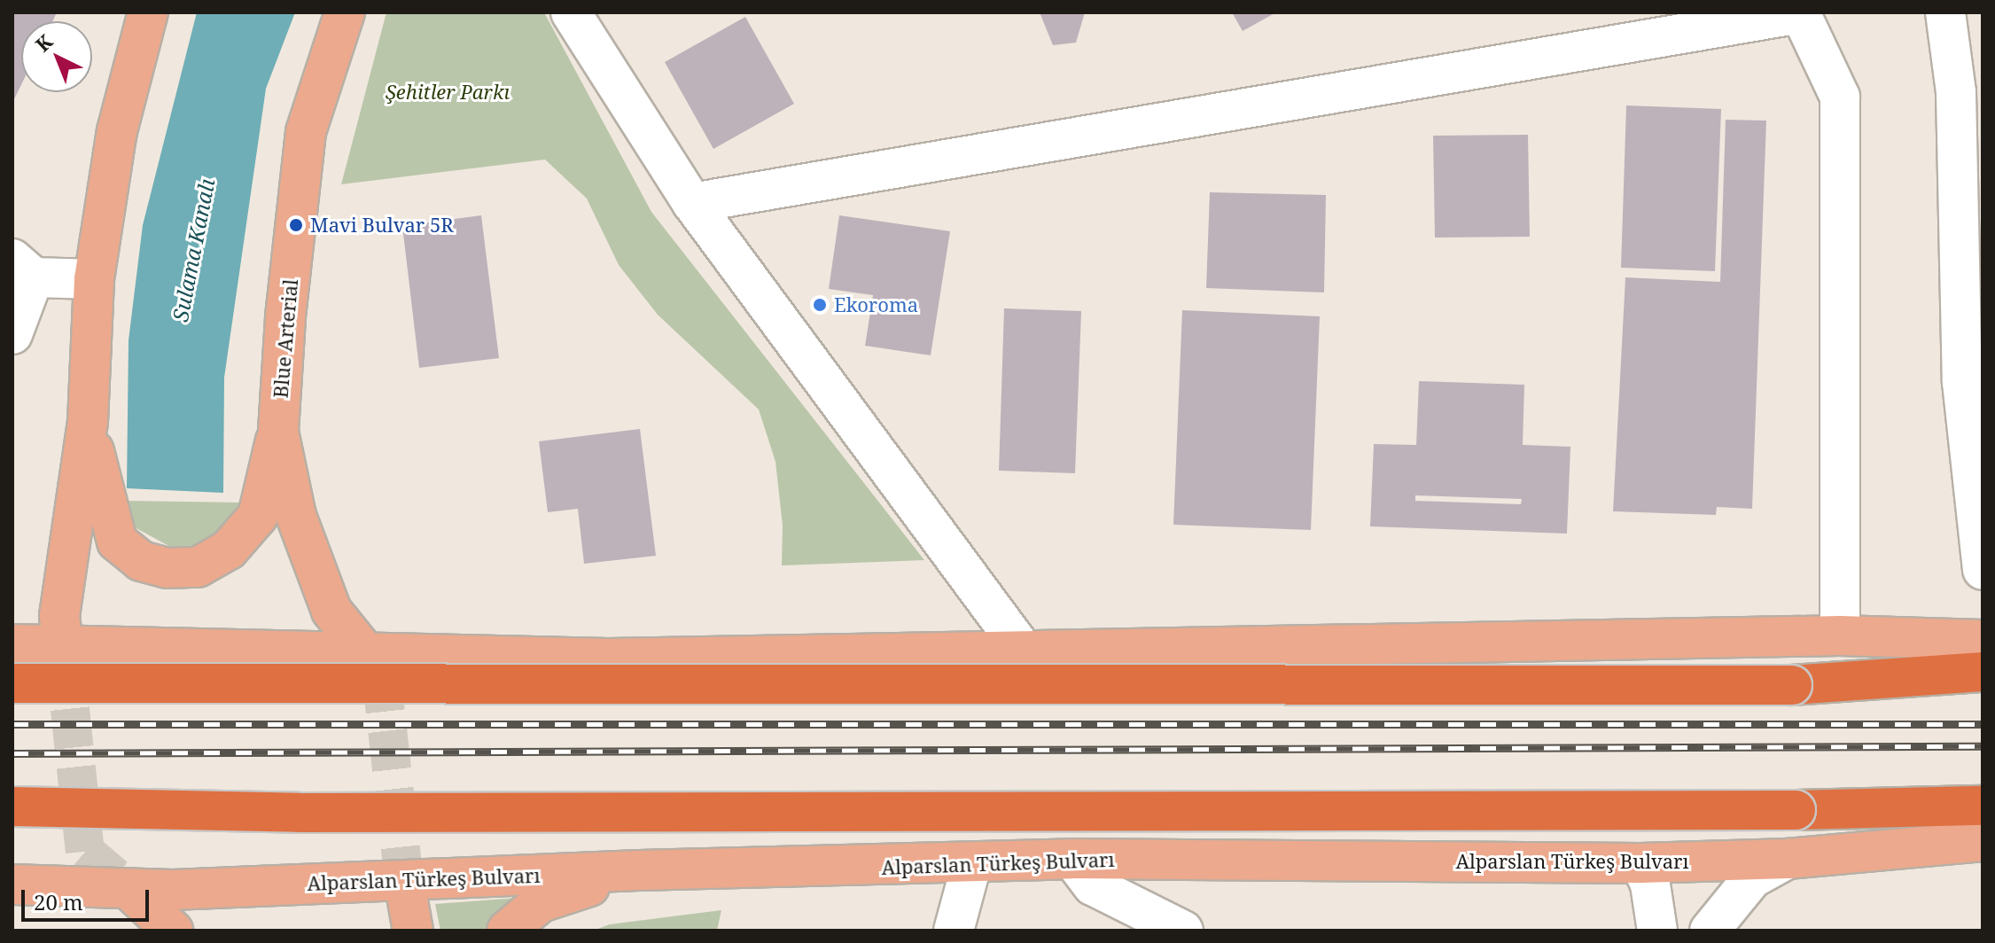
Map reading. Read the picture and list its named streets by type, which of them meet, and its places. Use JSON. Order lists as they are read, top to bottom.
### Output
{
  "streets": {
    "main road": ["Blue Arterial", "Alparslan Türkeş Bulvarı"]
  },
  "water": ["Sulama Kanalı"],
  "parks": ["Şehitler Parkı"],
  "places": ["Mavi Bulvar 5R", "Ekoroma"],
  "scale_bar": "20 m",
  "north": "top left"
}
